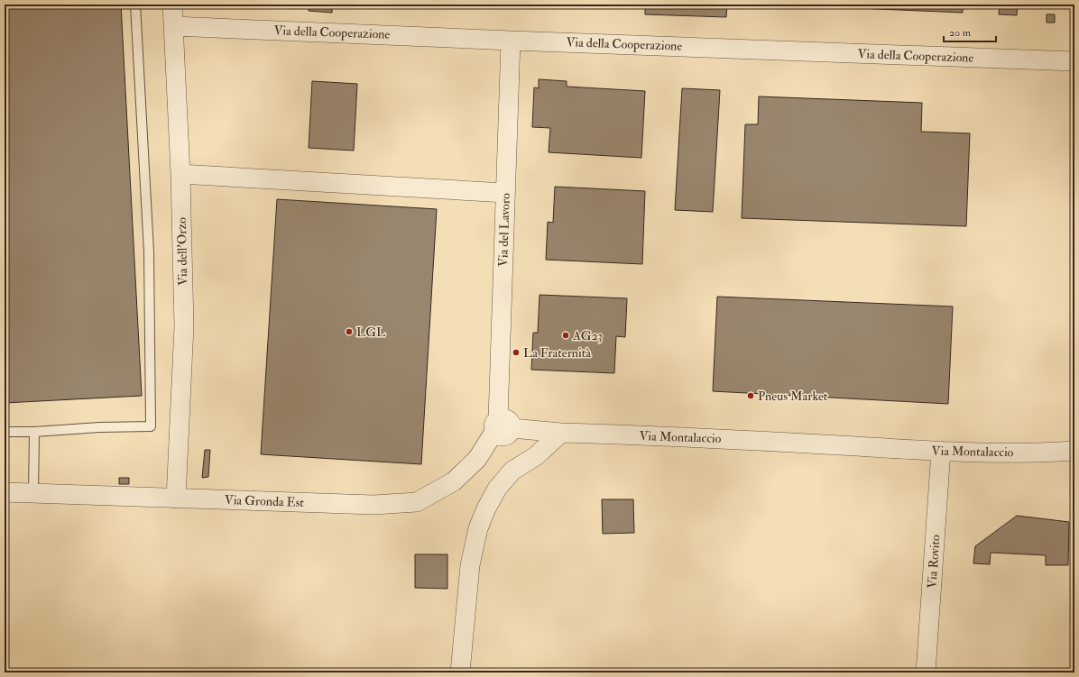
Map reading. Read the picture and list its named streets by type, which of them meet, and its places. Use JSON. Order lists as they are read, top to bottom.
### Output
{
  "streets": {
    "street": [
      "Via della Cooperazione",
      "Via del Lavoro",
      "Via dell'Orzo",
      "Via Montalaccio",
      "Via Gronda Est",
      "Via Rovito"
    ]
  },
  "crossings": [
    ["Via della Cooperazione", "Via del Lavoro"],
    ["Via della Cooperazione", "Via dell'Orzo"],
    ["Via del Lavoro", "Via Gronda Est"],
    ["Via dell'Orzo", "Via Gronda Est"],
    ["Via Montalaccio", "Via Rovito"]
  ],
  "places": [
    "LGL",
    "AG23",
    "La Fraternità",
    "Pneus Market"
  ],
  "scale_bar": "20 m"
}
